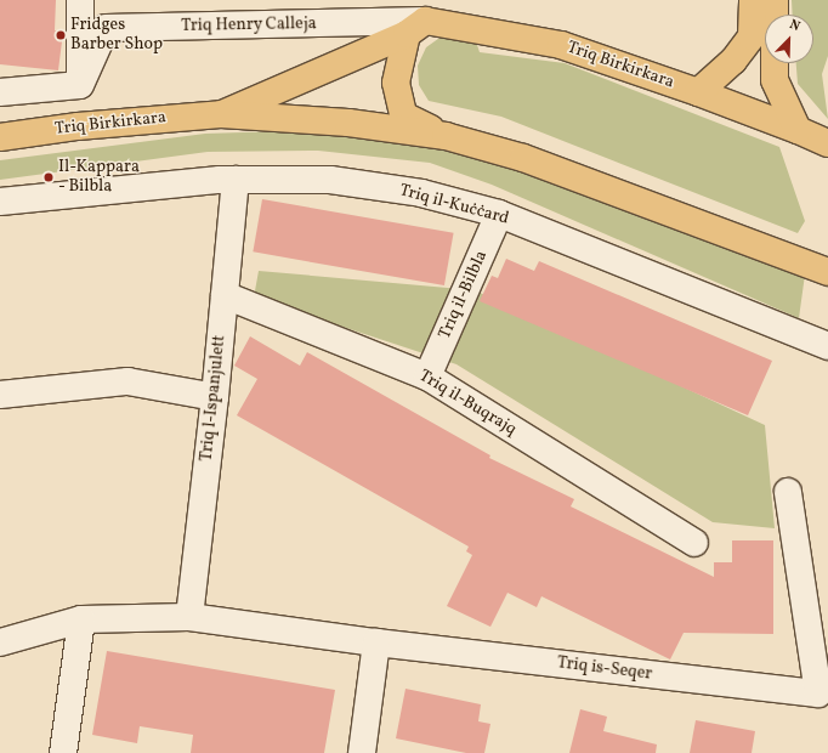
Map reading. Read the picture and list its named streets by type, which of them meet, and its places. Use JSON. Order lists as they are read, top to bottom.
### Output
{
  "streets": {
    "main road": ["Triq Birkirkara"],
    "street": [
      "Triq Henry Calleja",
      "Triq il-Kuċċard",
      "Triq il-Bilbla",
      "Triq l-Ispanjulett",
      "Triq il-Buqrajq",
      "Triq is-Seqer"
    ]
  },
  "crossings": [
    ["Triq Henry Calleja", "Triq Birkirkara"],
    ["Triq il-Kuċċard", "Triq il-Bilbla"],
    ["Triq il-Kuċċard", "Triq l-Ispanjulett"],
    ["Triq il-Bilbla", "Triq il-Buqrajq"],
    ["Triq l-Ispanjulett", "Triq il-Buqrajq"],
    ["Triq l-Ispanjulett", "Triq is-Seqer"]
  ],
  "places": ["Fridges Barber Shop", "Il-Kappara - Bilbla"],
  "north": "top right"
}
